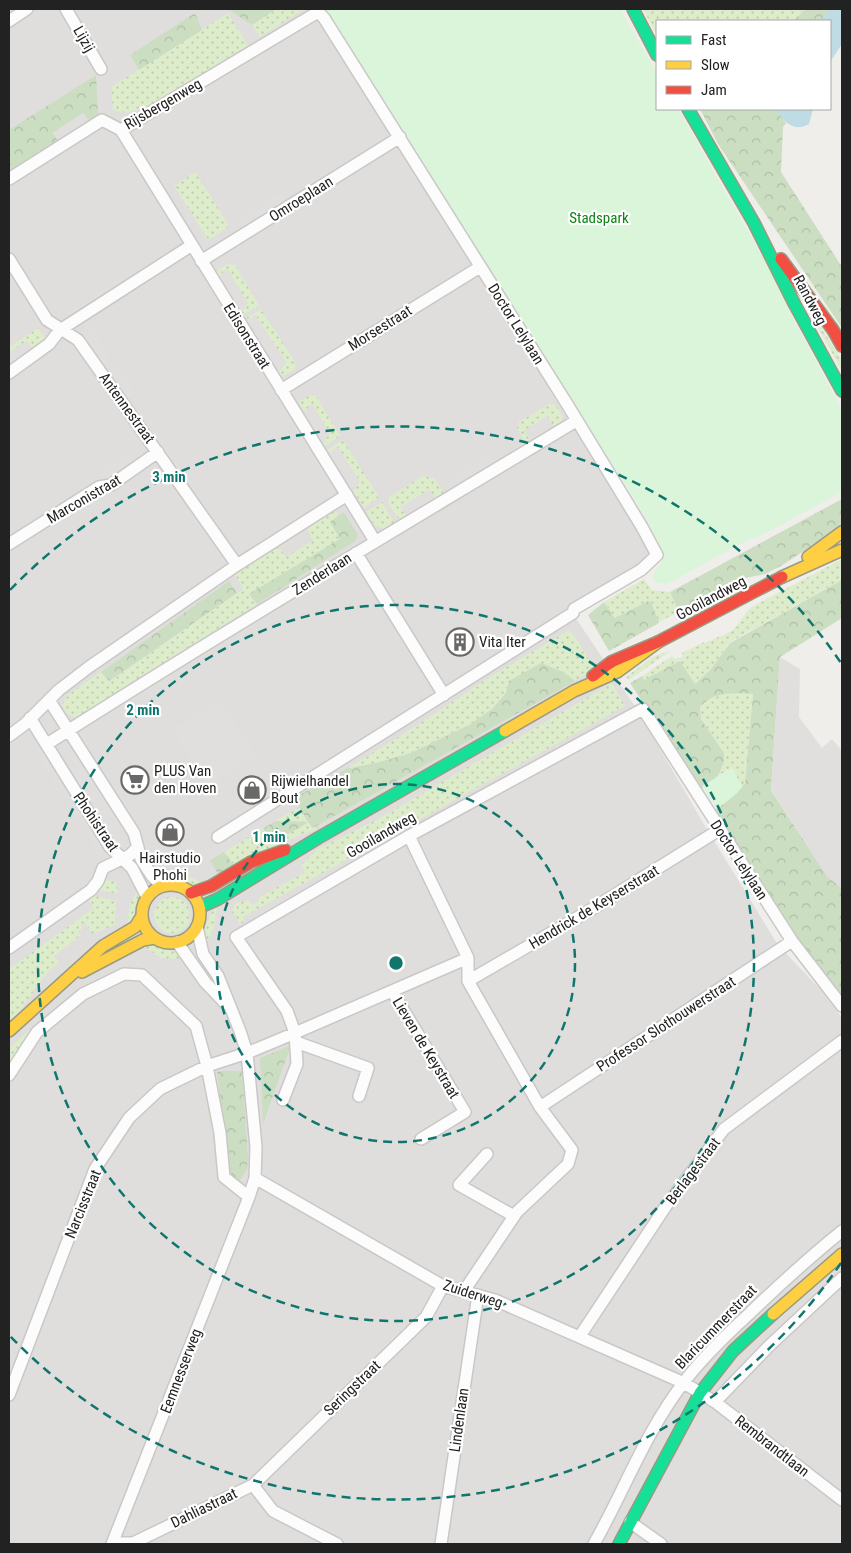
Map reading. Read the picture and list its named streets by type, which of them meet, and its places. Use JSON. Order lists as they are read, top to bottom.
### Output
{
  "streets": {
    "main road": ["Randweg", "Gooilandweg", "Blaricummerstraat"],
    "street": [
      "Lijzij",
      "Rijsbergenweg",
      "Omroeplaan",
      "Doctor Lelylaan",
      "Morsestraat",
      "Edisonstraat",
      "Antennestraat",
      "Marconistraat",
      "Zenderlaan",
      "Phohistraat",
      "Hendrick de Keyserstraat",
      "Professor Slothouwerstraat",
      "Lieven de Keystraat",
      "Berlagestraat",
      "Narcisstraat",
      "Zuiderweg",
      "Eemnesserweg",
      "Seringstraat",
      "Lindenlaan",
      "Rembrandtlaan",
      "Dahliastraat"
    ]
  },
  "crossings": [
    ["Rijsbergenweg", "Doctor Lelylaan"],
    ["Rijsbergenweg", "Edisonstraat"],
    ["Omroeplaan", "Doctor Lelylaan"],
    ["Omroeplaan", "Edisonstraat"],
    ["Doctor Lelylaan", "Morsestraat"],
    ["Doctor Lelylaan", "Zenderlaan"],
    ["Doctor Lelylaan", "Gooilandweg"],
    ["Doctor Lelylaan", "Hendrick de Keyserstraat"],
    ["Doctor Lelylaan", "Professor Slothouwerstraat"],
    ["Morsestraat", "Edisonstraat"],
    ["Edisonstraat", "Zenderlaan"],
    ["Antennestraat", "Marconistraat"],
    ["Zenderlaan", "Phohistraat"],
    ["Gooilandweg", "Phohistraat"],
    ["Gooilandweg", "Lieven de Keystraat"],
    ["Gooilandweg", "Eemnesserweg"],
    ["Phohistraat", "Eemnesserweg"],
    ["Lieven de Keystraat", "Narcisstraat"],
    ["Lieven de Keystraat", "Eemnesserweg"],
    ["Berlagestraat", "Zuiderweg"],
    ["Narcisstraat", "Eemnesserweg"],
    ["Zuiderweg", "Blaricummerstraat"],
    ["Zuiderweg", "Eemnesserweg"],
    ["Zuiderweg", "Seringstraat"],
    ["Zuiderweg", "Lindenlaan"],
    ["Zuiderweg", "Rembrandtlaan"],
    ["Blaricummerstraat", "Rembrandtlaan"],
    ["Eemnesserweg", "Dahliastraat"],
    ["Seringstraat", "Dahliastraat"]
  ],
  "parks": ["Stadspark"],
  "places": {
    "building": ["Vita Iter"],
    "supermarket": ["PLUS Van den Hoven"],
    "shop": ["Rijwielhandel Bout", "Hairstudio Phohi"]
  },
  "legend": ["Fast", "Slow", "Jam"],
  "rings": ["3 min", "2 min", "1 min"]
}
